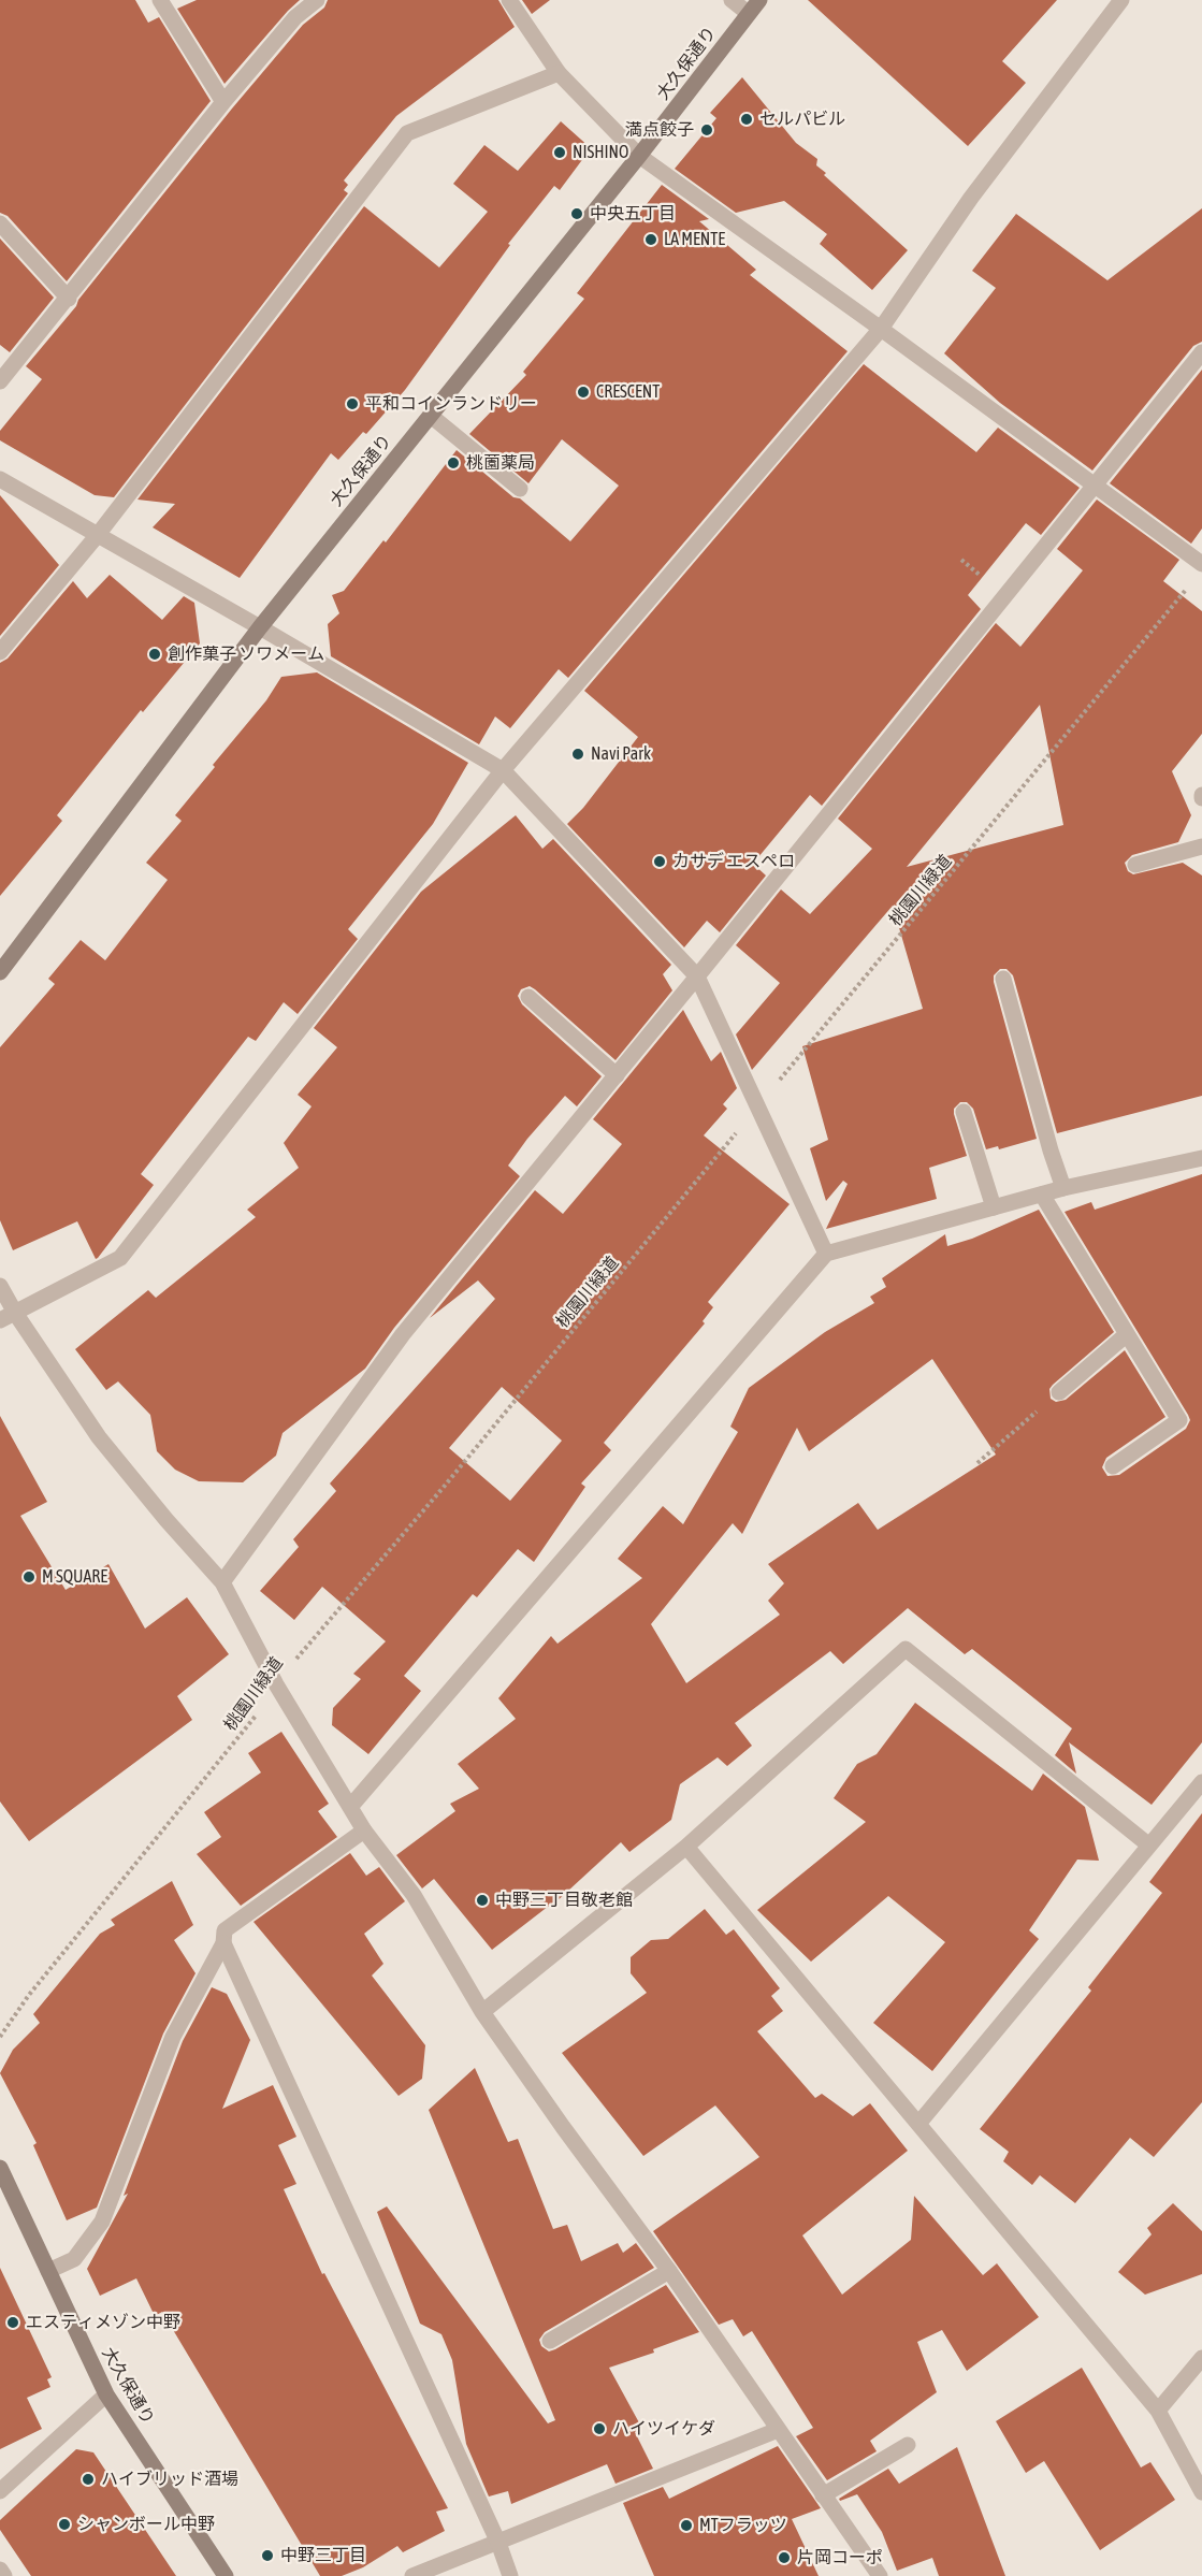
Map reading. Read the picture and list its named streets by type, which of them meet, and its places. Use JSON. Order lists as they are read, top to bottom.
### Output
{
  "streets": {
    "main road": ["大久保通り"],
    "path": ["桃園川緑道"]
  },
  "places": [
    "セルパビル",
    "満点餃子",
    "NISHINO",
    "中央五丁目",
    "LA MENTE",
    "CRESCENT",
    "平和コインランドリー",
    "桃薗薬局",
    "創作菓子 ソワメーム",
    "Navi Park",
    "カサデ エスペロ",
    "M SQUARE",
    "中野三丁目敬老館",
    "エスティメゾン中野",
    "ハイツイケダ",
    "ハイブリッド酒場",
    "シャンボール中野",
    "MTフラッツ",
    "中野三丁目",
    "片岡コーポ"
  ]
}
